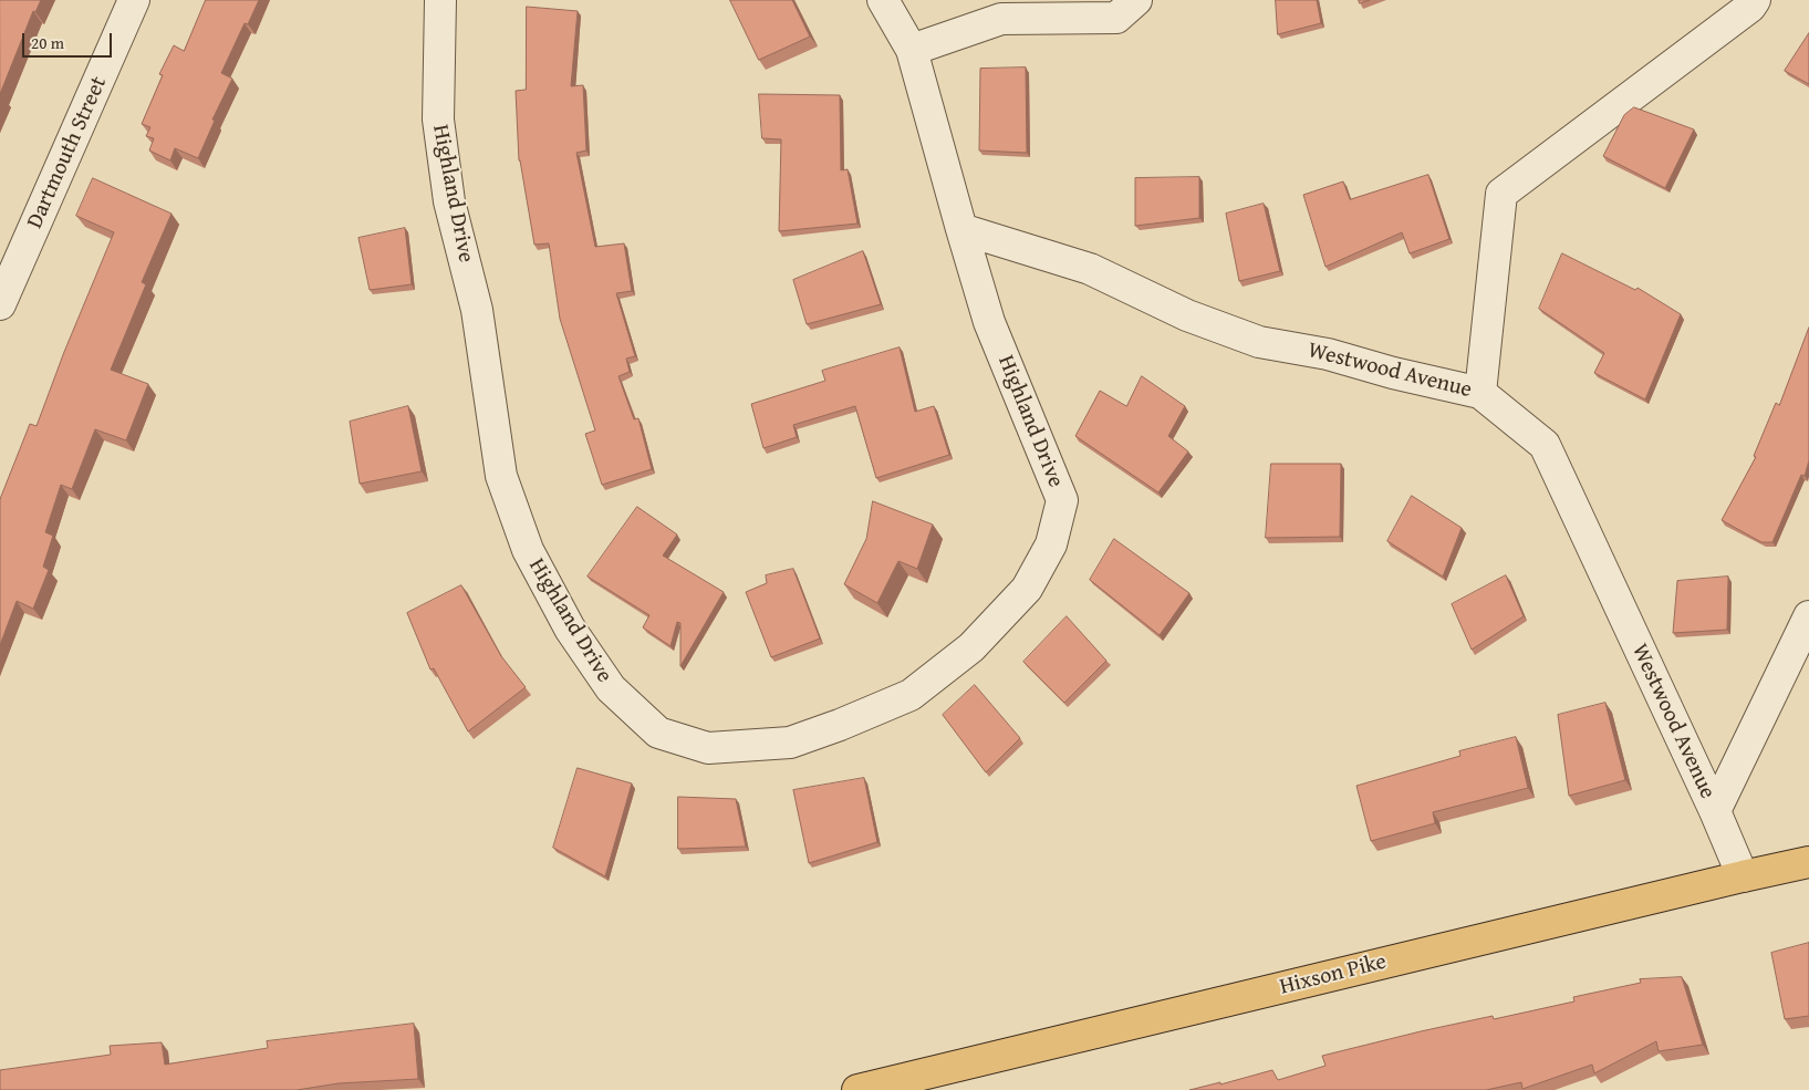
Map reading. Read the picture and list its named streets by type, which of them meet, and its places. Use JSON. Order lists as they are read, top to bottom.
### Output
{
  "streets": {
    "main road": ["Hixson Pike"],
    "street": ["Dartmouth Street", "Highland Drive", "Westwood Avenue"]
  },
  "crossings": [
    ["Highland Drive", "Westwood Avenue"],
    ["Westwood Avenue", "Hixson Pike"]
  ],
  "scale_bar": "20 m"
}
